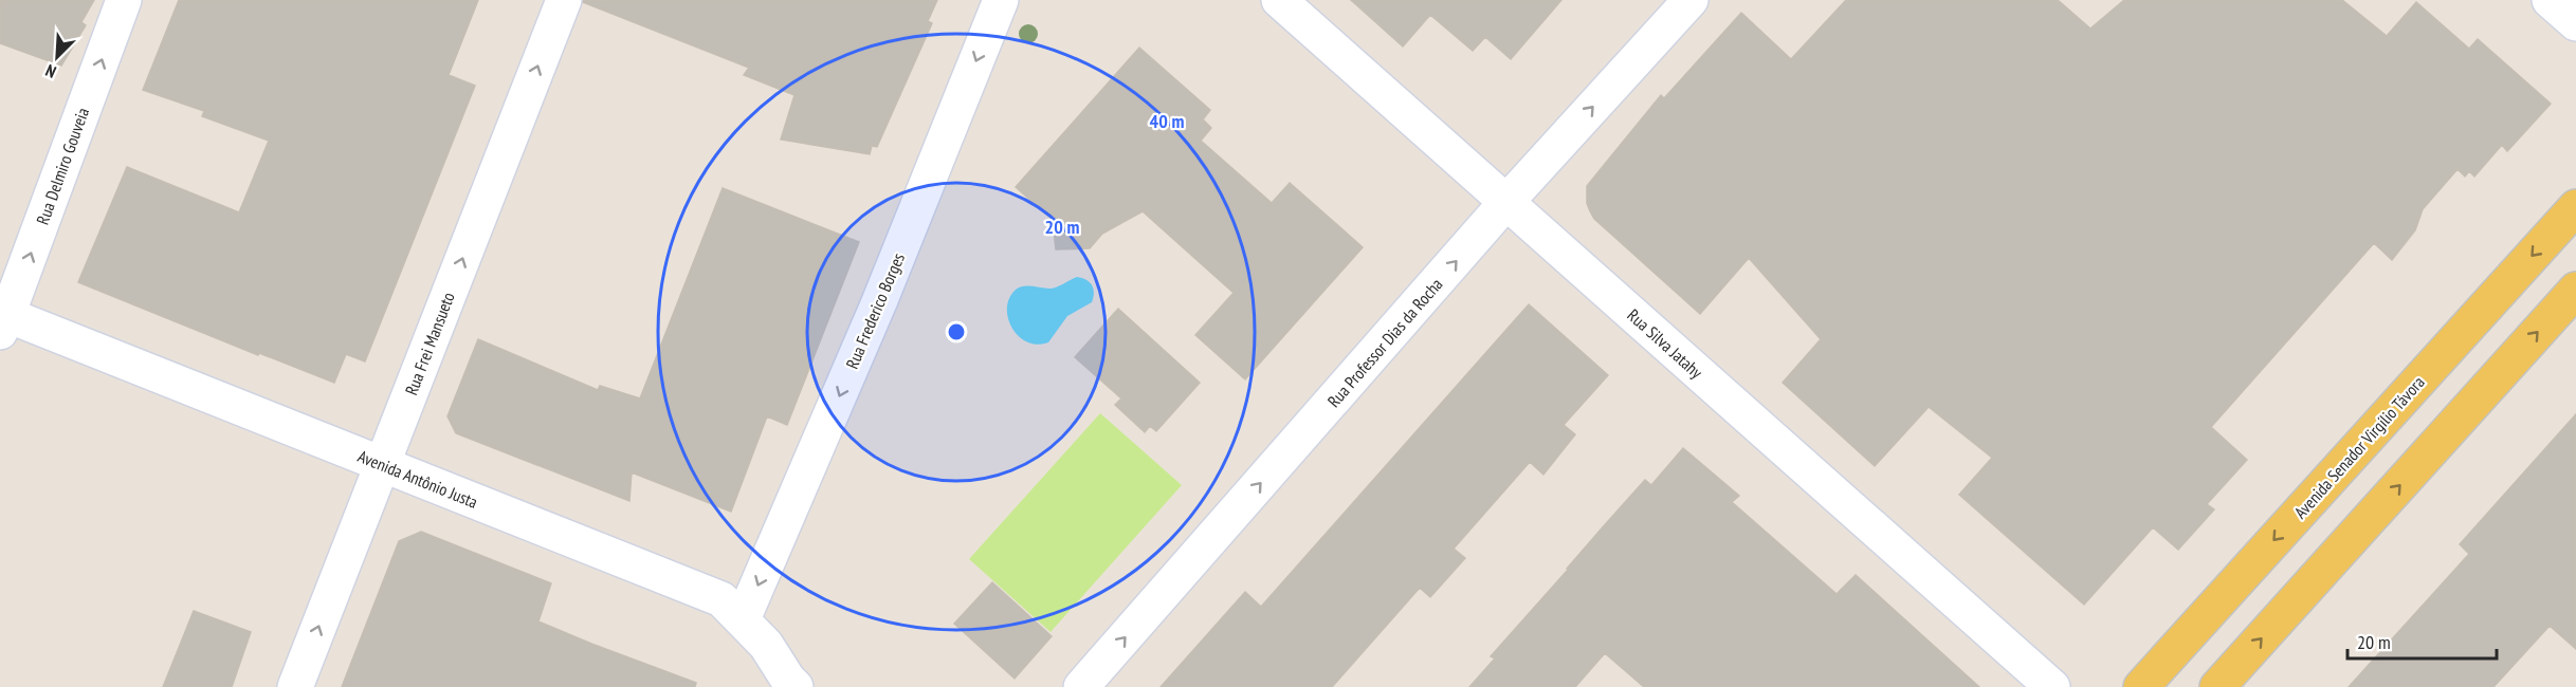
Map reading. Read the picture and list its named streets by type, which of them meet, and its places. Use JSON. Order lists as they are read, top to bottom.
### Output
{
  "streets": {
    "main road": ["Avenida Senador Virgílio Távora"],
    "street": [
      "Rua Delmiro Gouveia",
      "Rua Frederico Borges",
      "Rua Professor Dias da Rocha",
      "Rua Frei Mansueto",
      "Rua Silva Jatahy",
      "Avenida Antônio Justa"
    ]
  },
  "crossings": [
    ["Rua Delmiro Gouveia", "Avenida Antônio Justa"],
    ["Rua Frederico Borges", "Avenida Antônio Justa"],
    ["Rua Professor Dias da Rocha", "Rua Silva Jatahy"],
    ["Rua Frei Mansueto", "Avenida Antônio Justa"]
  ],
  "one_way": [
    "Rua Delmiro Gouveia",
    "Rua Frederico Borges",
    "Rua Professor Dias da Rocha",
    "Rua Frei Mansueto"
  ],
  "scale_bar": "20 m",
  "north": "bottom left",
  "rings": ["40 m", "20 m"]
}
